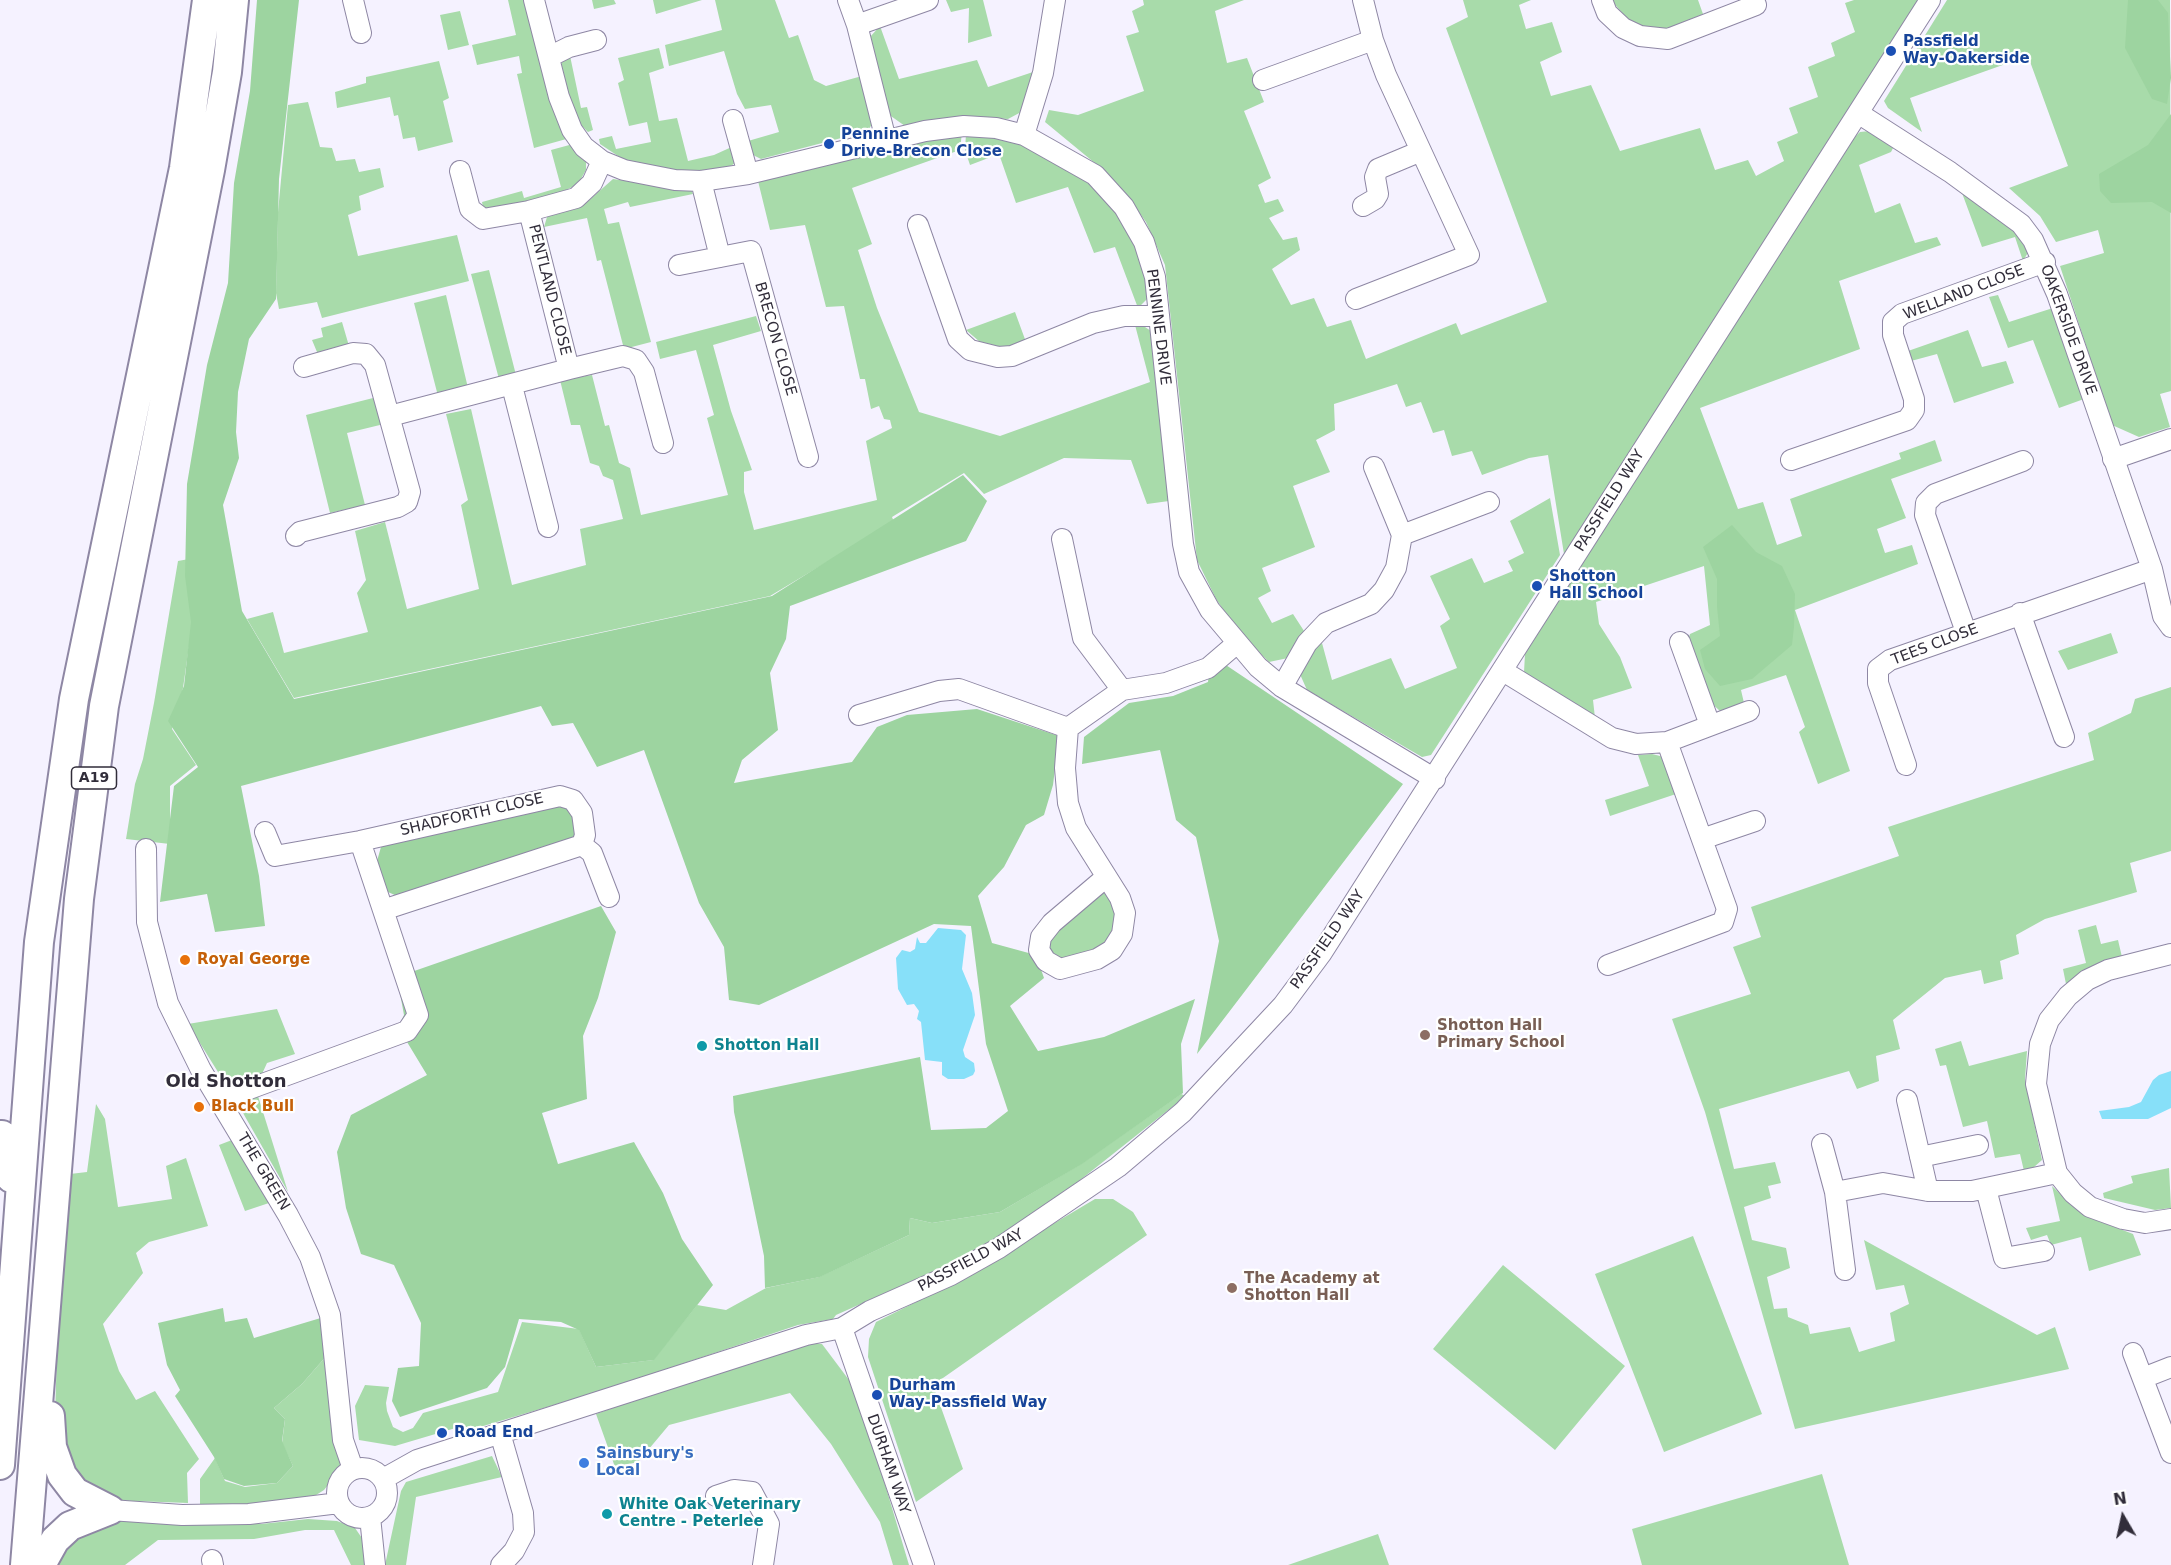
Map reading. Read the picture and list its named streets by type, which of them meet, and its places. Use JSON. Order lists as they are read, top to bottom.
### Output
{
  "streets": {
    "highway": ["A19"],
    "street": [
      "PENTLAND CLOSE",
      "WELLAND CLOSE",
      "PENNINE DRIVE",
      "OAKERSIDE DRIVE",
      "BRECON CLOSE",
      "PASSFIELD WAY",
      "TEES CLOSE",
      "SHADFORTH CLOSE",
      "THE GREEN",
      "DURHAM WAY"
    ]
  },
  "crossings": [
    ["PENTLAND CLOSE", "PENNINE DRIVE"],
    ["WELLAND CLOSE", "OAKERSIDE DRIVE"],
    ["PENNINE DRIVE", "PASSFIELD WAY"],
    ["OAKERSIDE DRIVE", "PASSFIELD WAY"],
    ["OAKERSIDE DRIVE", "TEES CLOSE"],
    ["PASSFIELD WAY", "THE GREEN"],
    ["PASSFIELD WAY", "DURHAM WAY"]
  ],
  "districts": ["Old Shotton"],
  "places": [
    "Passfield Way-Oakerside",
    "Pennine Drive-Brecon Close",
    "Shotton Hall School",
    "Royal George",
    "Shotton Hall Primary School",
    "Shotton Hall",
    "Black Bull",
    "The Academy at Shotton Hall",
    "Durham Way-Passfield Way",
    "Road End",
    "Sainsbury's Local",
    "White Oak Veterinary Centre - Peterlee"
  ],
  "north": "top"
}
